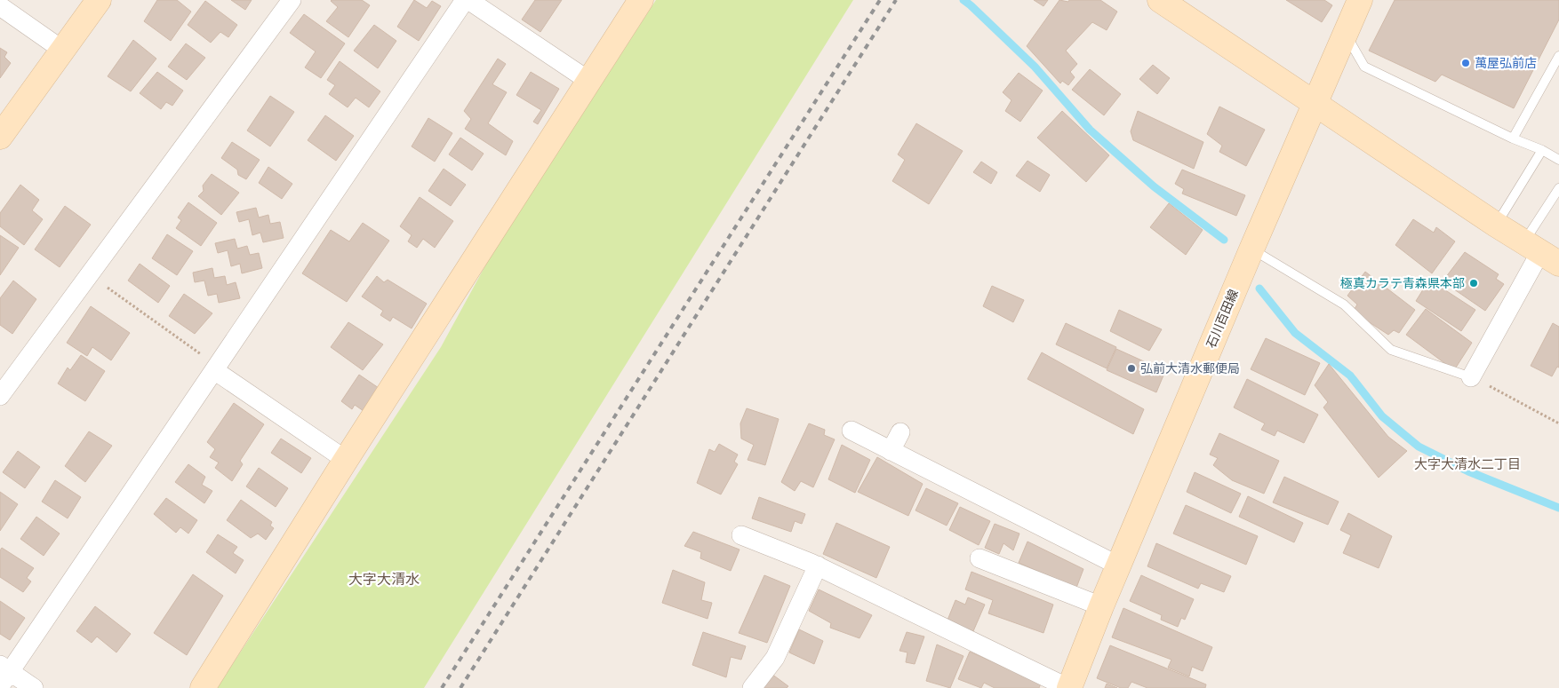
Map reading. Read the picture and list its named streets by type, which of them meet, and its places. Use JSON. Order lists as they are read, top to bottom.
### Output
{
  "streets": {
    "street": ["石川百田線"]
  },
  "districts": ["大字大清水二丁目", "大字大清水"],
  "places": ["萬屋弘前店", "極真カラテ青森県本部", "弘前大清水郵便局"]
}
